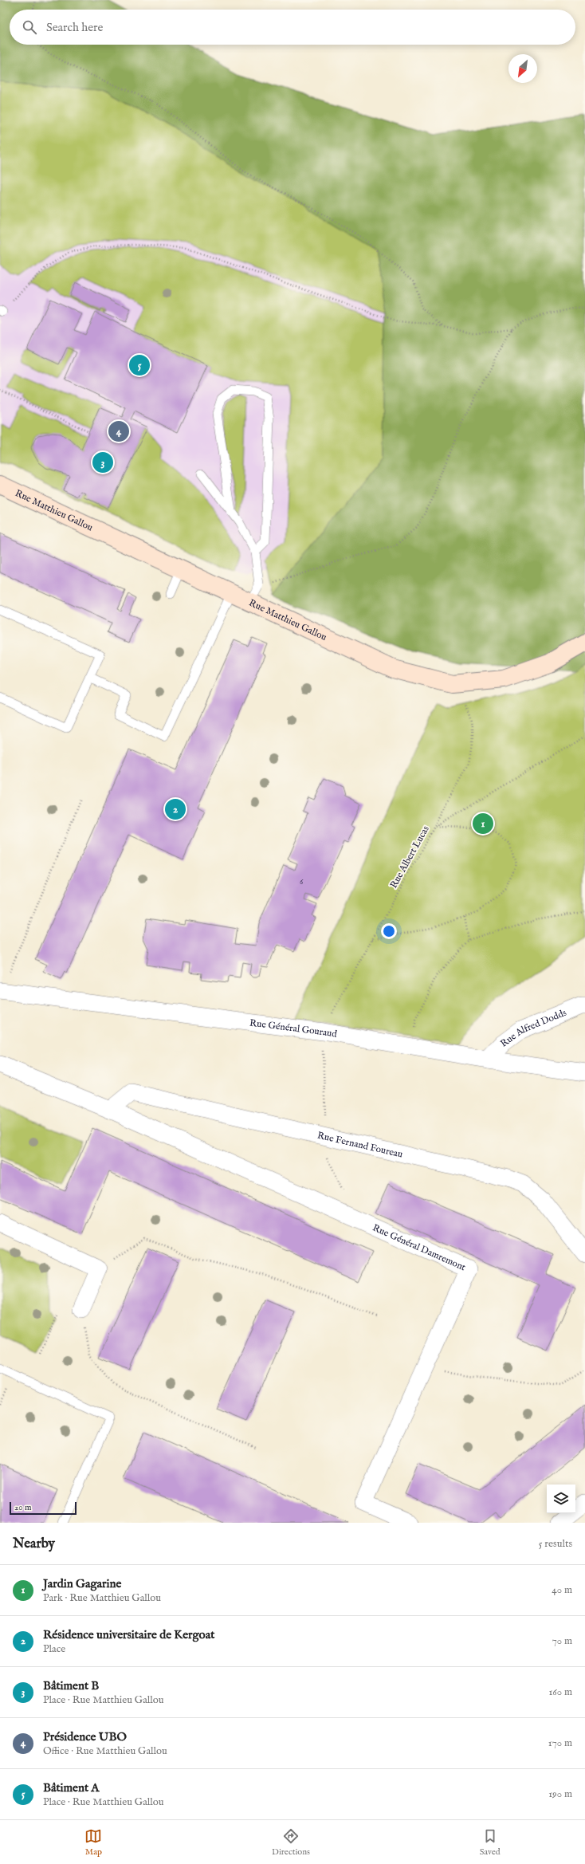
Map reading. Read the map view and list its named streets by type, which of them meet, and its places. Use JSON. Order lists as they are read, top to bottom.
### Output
{
  "streets": {
    "street": [
      "Rue Matthieu Gallou",
      "Rue Général Gouraud",
      "Rue Alfred Dodds",
      "Rue Fernand Foureau",
      "Rue Général Damremont"
    ],
    "path": ["Rue Albert Lucas"]
  },
  "crossings": [
    ["Rue Matthieu Gallou", "Rue Albert Lucas"],
    ["Rue Albert Lucas", "Rue Général Gouraud"],
    ["Rue Général Gouraud", "Rue Alfred Dodds"],
    ["Rue Fernand Foureau", "Rue Général Damremont"]
  ],
  "house_numbers": ["6"],
  "scale_bar": "20 m",
  "north": "bottom left",
  "page": {
    "search": "Search here",
    "pins": [
      "5",
      "4",
      "3",
      "2",
      "1"
    ],
    "scale": "20 m",
    "heading": ["Nearby", "5 results"],
    "list": [
      {
        "mark": "1",
        "name": "Jardin Gagarine",
        "note": "Park · Rue Matthieu Gallou",
        "value": "40 m"
      },
      {
        "mark": "2",
        "name": "Résidence universitaire de Kergoat",
        "note": "Place",
        "value": "70 m"
      },
      {
        "mark": "3",
        "name": "Bâtiment B",
        "note": "Place · Rue Matthieu Gallou",
        "value": "160 m"
      },
      {
        "mark": "4",
        "name": "Présidence UBO",
        "note": "Office · Rue Matthieu Gallou",
        "value": "170 m"
      },
      {
        "mark": "5",
        "name": "Bâtiment A",
        "note": "Place · Rue Matthieu Gallou",
        "value": "190 m"
      }
    ],
    "nav": ["Map", "Directions", "Saved"]
  }
}
